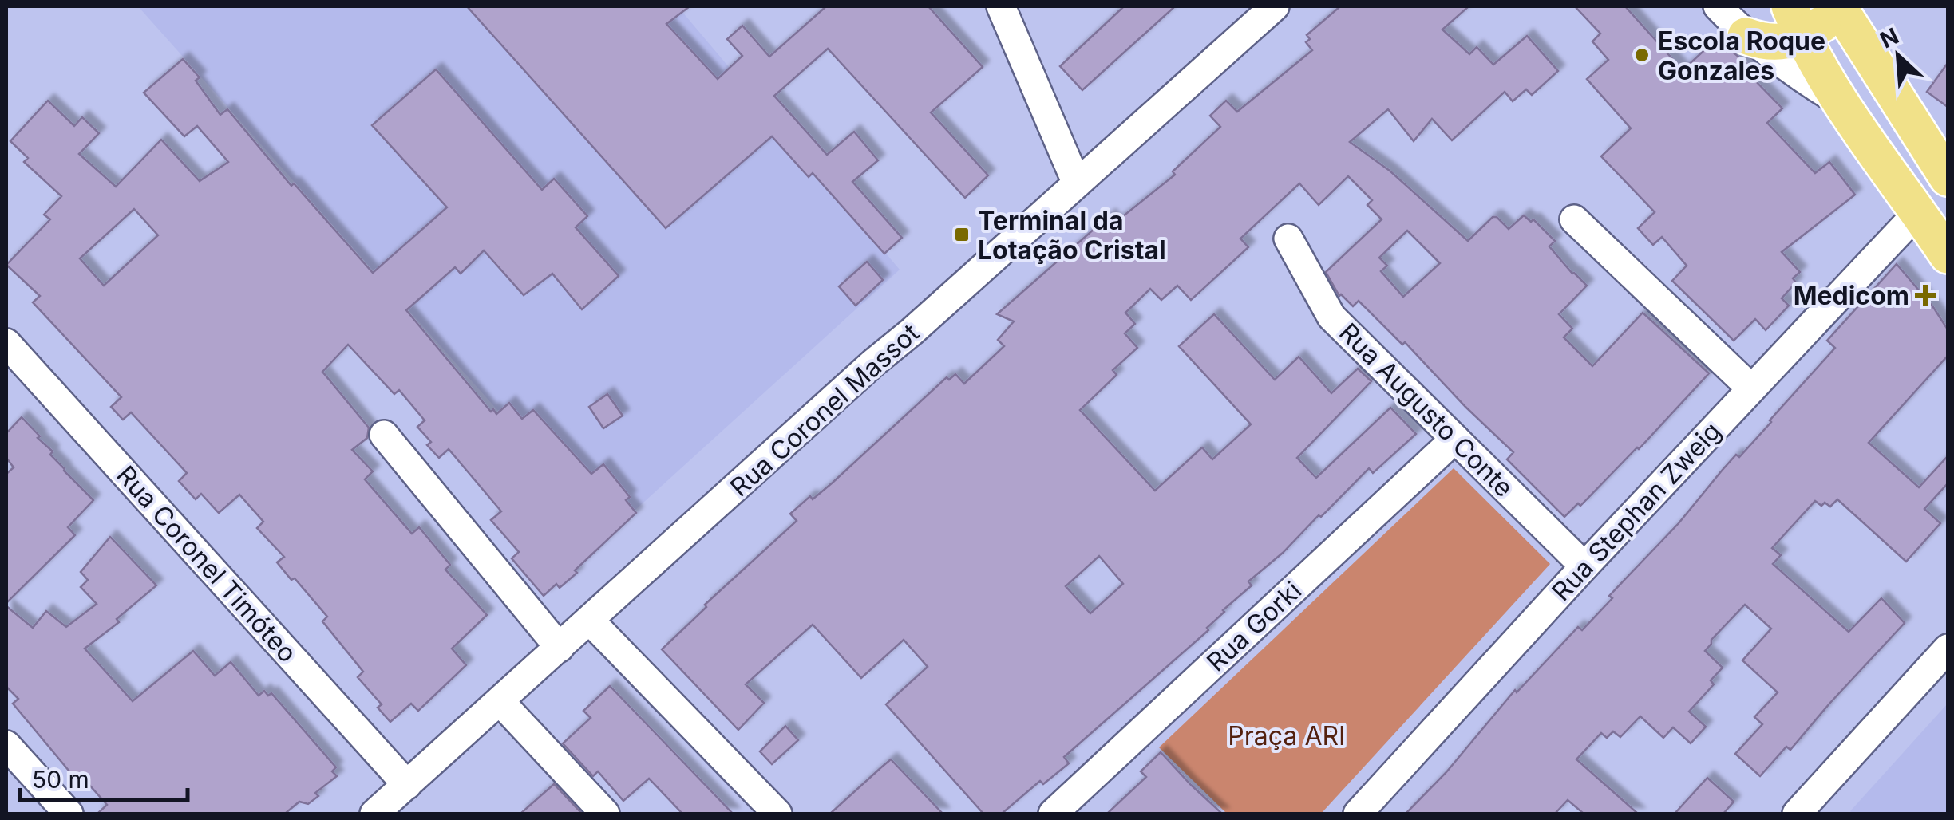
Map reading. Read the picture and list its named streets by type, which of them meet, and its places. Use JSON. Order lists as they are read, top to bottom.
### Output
{
  "streets": {
    "street": [
      "Rua Coronel Massot",
      "Rua Augusto Conte",
      "Rua Stephan Zweig",
      "Rua Coronel Timóteo",
      "Rua Gorki"
    ]
  },
  "crossings": [
    ["Rua Coronel Massot", "Rua Coronel Timóteo"],
    ["Rua Augusto Conte", "Rua Stephan Zweig"],
    ["Rua Augusto Conte", "Rua Gorki"]
  ],
  "parks": ["Praça ARI"],
  "places": {
    "other": ["Escola Roque Gonzales"],
    "transit": ["Terminal da Lotação Cristal"],
    "health": ["Medicom"]
  },
  "scale_bar": "50 m",
  "north": "top left"
}
